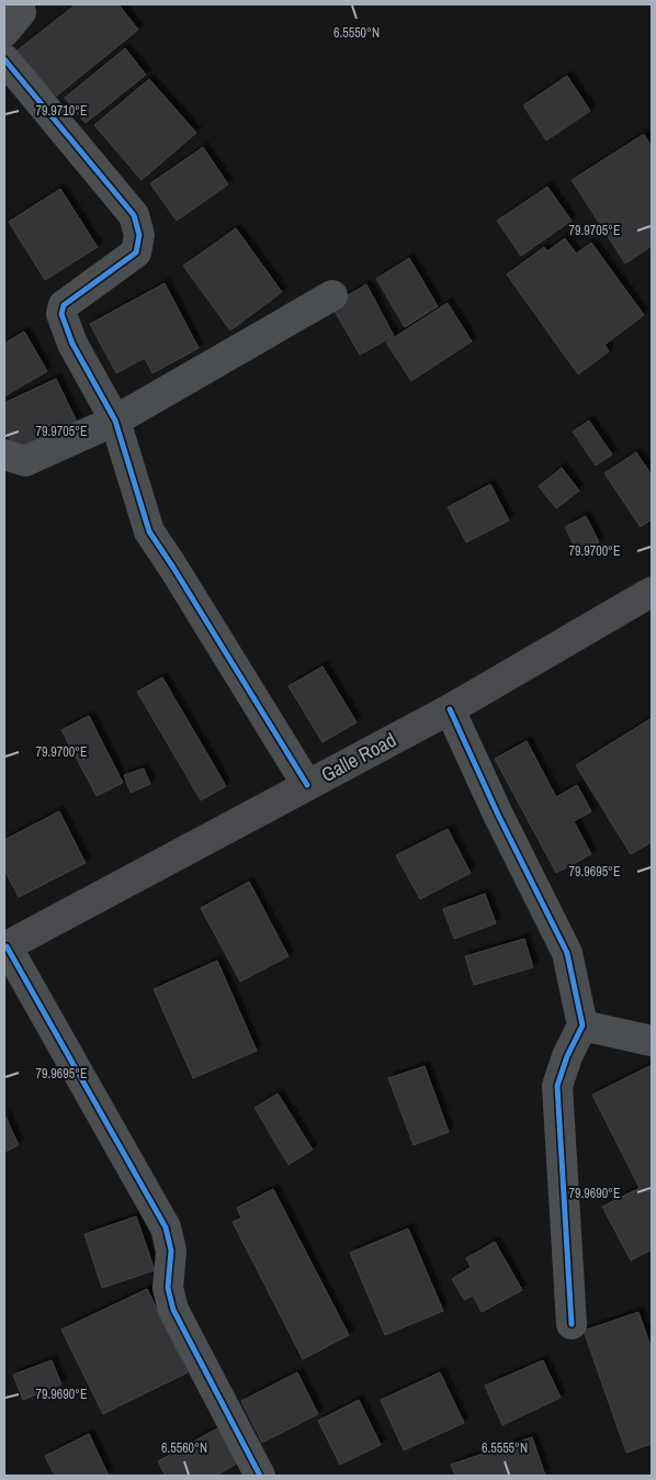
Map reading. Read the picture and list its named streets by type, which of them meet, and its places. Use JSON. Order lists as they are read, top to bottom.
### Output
{
  "streets": {
    "highway": ["Galle Road"]
  },
  "coordinates": [
    "6.5550°N",
    "79.9710°E",
    "79.9705°E",
    "79.9700°E",
    "79.9695°E",
    "79.9690°E",
    "6.5560°N",
    "6.5555°N"
  ]
}
